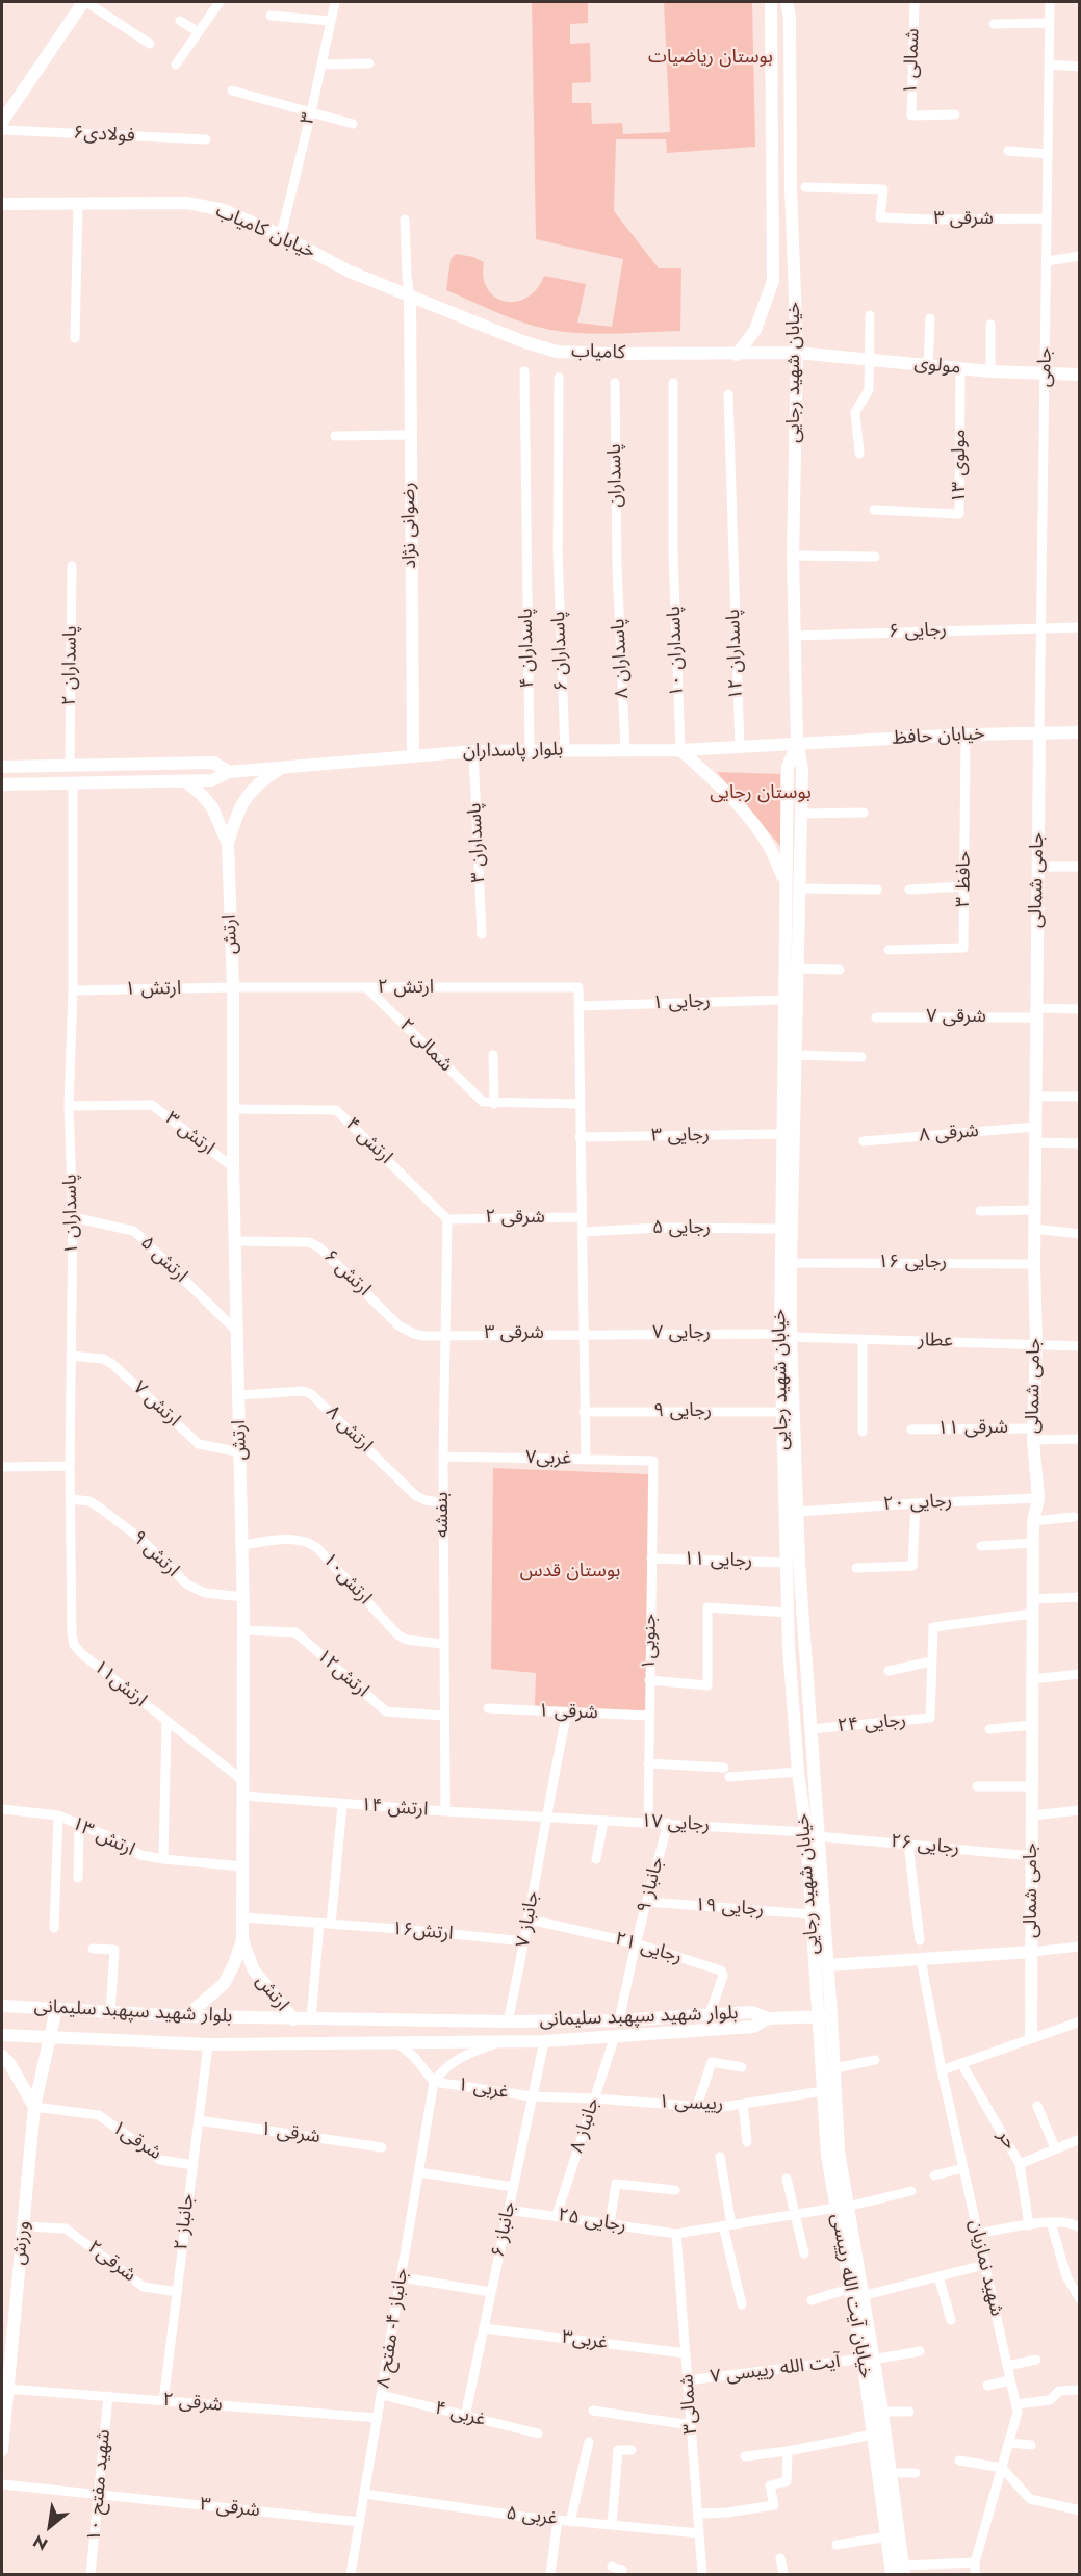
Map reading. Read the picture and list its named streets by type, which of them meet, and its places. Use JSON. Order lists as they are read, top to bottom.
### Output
{
  "streets": {
    "main road": [
      "خیابان کامیاب",
      "کامیاب",
      "مولوی",
      "خیابان شهید رجایی",
      "رضوانی نژاد",
      "خیابان حافظ",
      "بلوار پاسداران",
      "جامی شمالی",
      "ارتش",
      "بلوار شهید سپهبد سلیمانی",
      "ورزش",
      "خیابان آیت الله رییسی"
    ],
    "street": [
      "شمالی ۱",
      "۳",
      "فولادی۶",
      "شرقی ۳",
      "جامی",
      "مولوی ۱۳",
      "پاسداران",
      "رجایی ۶",
      "پاسداران ۴",
      "پاسداران ۶",
      "پاسداران ۱۰",
      "پاسداران ۱۲",
      "پاسداران ۸",
      "پاسداران ۲",
      "پاسداران ۳",
      "حافظ ۳",
      "ارتش ۲",
      "ارتش ۱",
      "رجایی ۱",
      "شرقی ۷",
      "شمالی ۲",
      "ارتش ۳",
      "شرقی ۸",
      "رجایی ۳",
      "ارتش ۴",
      "پاسداران ۱",
      "شرقی ۲",
      "رجایی ۵",
      "ارتش ۵",
      "رجایی ۱۶",
      "ارتش ۶",
      "رجایی ۷",
      "عطار",
      "ارتش ۷",
      "رجایی ۹",
      "شرقی ۱۱",
      "ارتش ۸",
      "غربی۷",
      "رجایی ۲۰",
      "بنفشه",
      "ارتش ۹",
      "رجایی ۱۱",
      "ارتش۱۰",
      "جنوبی۱",
      "ارتش۱۲",
      "ارتش۱۱",
      "شرقی ۱",
      "رجایی ۲۴",
      "ارتش ۱۴",
      "رجایی ۱۷",
      "ارتش ۱۳",
      "رجایی ۲۶",
      "جانباز ۹",
      "رجایی ۱۹",
      "جانباز ۷",
      "ارتش۱۶",
      "رجایی ۲۱",
      "غربی ۱",
      "رییسی ۱",
      "جانباز ۸",
      "حر",
      "شرقی۱",
      "رجایی ۲۵",
      "جانباز ۲",
      "جانباز ۶",
      "شرقی۲",
      "شهید نمازیان",
      "جانباز ۴- مفتح ۸",
      "غربی۳",
      "آیت الله رییسی ۷",
      "شمالی۳",
      "غربی ۴",
      "شهید مفتح ۱۰",
      "غربی ۵"
    ]
  },
  "crossings": [
    ["۳", "خیابان کامیاب"],
    ["شرقی ۳", "جامی"],
    ["شرقی ۳", "ارتش ۶"],
    ["شرقی ۳", "رجایی ۷"],
    ["شرقی ۳", "بنفشه"],
    ["شرقی ۳", "جانباز ۴- مفتح ۸"],
    ["شرقی ۳", "شهید مفتح ۱۰"],
    ["خیابان کامیاب", "کامیاب"],
    ["خیابان کامیاب", "رضوانی نژاد"],
    ["کامیاب", "مولوی"],
    ["کامیاب", "خیابان شهید رجایی"],
    ["کامیاب", "رضوانی نژاد"],
    ["مولوی", "جامی"],
    ["مولوی", "خیابان شهید رجایی"],
    ["مولوی", "مولوی ۱۳"],
    ["جامی", "رجایی ۶"],
    ["جامی", "خیابان حافظ"],
    ["جامی", "جامی شمالی"],
    ["خیابان شهید رجایی", "رجایی ۶"],
    ["خیابان شهید رجایی", "خیابان حافظ"],
    ["خیابان شهید رجایی", "بلوار پاسداران"],
    ["خیابان شهید رجایی", "رجایی ۱"],
    ["خیابان شهید رجایی", "رجایی ۳"],
    ["خیابان شهید رجایی", "رجایی ۵"],
    ["خیابان شهید رجایی", "رجایی ۱۶"],
    ["خیابان شهید رجایی", "رجایی ۷"],
    ["خیابان شهید رجایی", "عطار"],
    ["خیابان شهید رجایی", "رجایی ۹"],
    ["خیابان شهید رجایی", "رجایی ۲۰"],
    ["خیابان شهید رجایی", "رجایی ۱۱"],
    ["خیابان شهید رجایی", "رجایی ۲۴"],
    ["خیابان شهید رجایی", "رجایی ۱۷"],
    ["خیابان شهید رجایی", "رجایی ۲۶"],
    ["خیابان شهید رجایی", "رجایی ۱۹"],
    ["خیابان شهید رجایی", "خیابان آیت الله رییسی"],
    ["پاسداران", "پاسداران ۸"],
    ["رضوانی نژاد", "بلوار پاسداران"],
    ["پاسداران ۴", "بلوار پاسداران"],
    ["پاسداران ۶", "بلوار پاسداران"],
    ["پاسداران ۱۰", "بلوار پاسداران"],
    ["پاسداران ۱۲", "بلوار پاسداران"],
    ["پاسداران ۸", "بلوار پاسداران"],
    ["پاسداران ۲", "بلوار پاسداران"],
    ["خیابان حافظ", "بلوار پاسداران"],
    ["خیابان حافظ", "حافظ ۳"],
    ["خیابان حافظ", "جامی شمالی"],
    ["بلوار پاسداران", "پاسداران ۳"],
    ["بلوار پاسداران", "پاسداران ۱"],
    ["جامی شمالی", "شرقی ۷"],
    ["جامی شمالی", "شرقی ۸"],
    ["جامی شمالی", "رجایی ۱۶"],
    ["جامی شمالی", "عطار"],
    ["جامی شمالی", "شرقی ۱۱"],
    ["جامی شمالی", "رجایی ۲۰"],
    ["جامی شمالی", "رجایی ۲۴"],
    ["جامی شمالی", "رجایی ۲۶"],
    ["ارتش", "ارتش ۲"],
    ["ارتش", "ارتش ۱"],
    ["ارتش", "ارتش ۳"],
    ["ارتش", "ارتش ۴"],
    ["ارتش", "ارتش ۵"],
    ["ارتش", "ارتش ۶"],
    ["ارتش", "ارتش ۷"],
    ["ارتش", "ارتش ۸"],
    ["ارتش", "ارتش ۹"],
    ["ارتش", "ارتش۱۰"],
    ["ارتش", "ارتش۱۲"],
    ["ارتش", "ارتش۱۱"],
    ["ارتش", "ارتش ۱۴"],
    ["ارتش", "ارتش ۱۳"],
    ["ارتش", "ارتش۱۶"],
    ["ارتش", "بلوار شهید سپهبد سلیمانی"],
    ["ارتش ۲", "ارتش ۱"],
    ["ارتش ۲", "رجایی ۱"],
    ["ارتش ۲", "شمالی ۲"],
    ["ارتش ۱", "پاسداران ۱"],
    ["ارتش ۳", "پاسداران ۱"],
    ["ارتش ۴", "شرقی ۲"],
    ["ارتش ۴", "بنفشه"],
    ["پاسداران ۱", "ارتش ۵"],
    ["پاسداران ۱", "ارتش ۷"],
    ["پاسداران ۱", "ارتش ۹"],
    ["پاسداران ۱", "ارتش۱۱"],
    ["شرقی ۲", "بنفشه"],
    ["شرقی ۲", "جانباز ۲"],
    ["شرقی ۲", "ورزش"],
    ["شرقی ۲", "جانباز ۴- مفتح ۸"],
    ["شرقی ۲", "شهید مفتح ۱۰"],
    ["ارتش ۶", "بنفشه"],
    ["رجایی ۷", "عطار"],
    ["ارتش ۸", "بنفشه"],
    ["غربی۷", "بنفشه"],
    ["غربی۷", "جنوبی۱"],
    ["بنفشه", "ارتش۱۰"],
    ["بنفشه", "ارتش۱۲"],
    ["بنفشه", "ارتش ۱۴"],
    ["رجایی ۱۱", "جنوبی۱"],
    ["جنوبی۱", "شرقی ۱"],
    ["جنوبی۱", "رجایی ۱۷"],
    ["شرقی ۱", "جانباز ۷"],
    ["شرقی ۱", "جانباز ۲"],
    ["ارتش ۱۴", "رجایی ۱۷"],
    ["ارتش ۱۴", "جانباز ۷"],
    ["رجایی ۱۷", "رجایی ۲۶"],
    ["رجایی ۱۷", "جانباز ۹"],
    ["رجایی ۱۷", "جانباز ۷"],
    ["جانباز ۹", "رجایی ۱۹"],
    ["جانباز ۹", "رجایی ۲۱"],
    ["جانباز ۹", "بلوار شهید سپهبد سلیمانی"],
    ["جانباز ۷", "ارتش۱۶"],
    ["جانباز ۷", "رجایی ۲۱"],
    ["جانباز ۷", "بلوار شهید سپهبد سلیمانی"],
    ["رجایی ۲۱", "بلوار شهید سپهبد سلیمانی"],
    ["بلوار شهید سپهبد سلیمانی", "جانباز ۸"],
    ["بلوار شهید سپهبد سلیمانی", "جانباز ۲"],
    ["بلوار شهید سپهبد سلیمانی", "جانباز ۶"],
    ["بلوار شهید سپهبد سلیمانی", "ورزش"],
    ["غربی ۱", "رییسی ۱"],
    ["غربی ۱", "جانباز ۸"],
    ["غربی ۱", "جانباز ۶"],
    ["غربی ۱", "جانباز ۴- مفتح ۸"],
    ["رییسی ۱", "جانباز ۸"],
    ["رییسی ۱", "خیابان آیت الله رییسی"],
    ["جانباز ۸", "رجایی ۲۵"],
    ["شرقی۱", "جانباز ۲"],
    ["شرقی۱", "ورزش"],
    ["رجایی ۲۵", "جانباز ۶"],
    ["رجایی ۲۵", "خیابان آیت الله رییسی"],
    ["رجایی ۲۵", "شمالی۳"],
    ["جانباز ۲", "شرقی۲"],
    ["جانباز ۶", "غربی۳"],
    ["جانباز ۶", "غربی ۴"],
    ["ورزش", "شرقی۲"],
    ["خیابان آیت الله رییسی", "آیت الله رییسی ۷"],
    ["جانباز ۴- مفتح ۸", "غربی ۴"],
    ["جانباز ۴- مفتح ۸", "غربی ۵"],
    ["غربی۳", "شمالی۳"],
    ["آیت الله رییسی ۷", "شمالی۳"],
    ["شمالی۳", "غربی ۵"]
  ],
  "parks": ["بوستان ریاضیات", "بوستان رجایی", "بوستان قدس"],
  "north": "bottom left"
}
